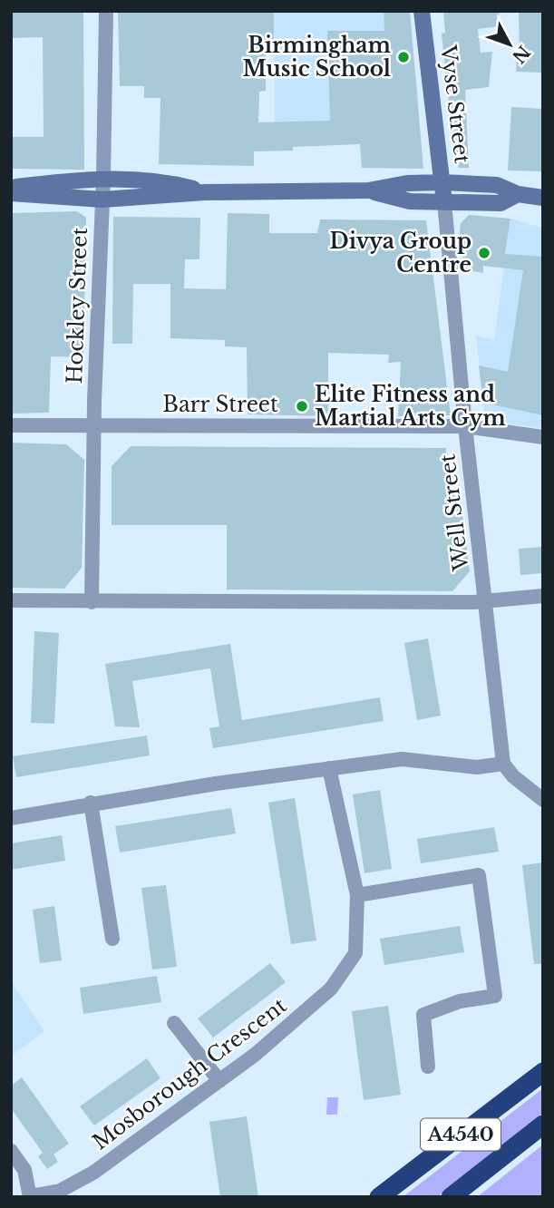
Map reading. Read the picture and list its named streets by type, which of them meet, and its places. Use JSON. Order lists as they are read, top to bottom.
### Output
{
  "streets": {
    "highway": ["A4540"],
    "main road": ["Vyse Street"],
    "street": [
      "Hockley Street",
      "Barr Street",
      "Well Street",
      "Mosborough Crescent"
    ]
  },
  "crossings": [
    ["Vyse Street", "Well Street"],
    ["Hockley Street", "Barr Street"],
    ["Barr Street", "Well Street"]
  ],
  "places": ["Birmingham Music School", "Divya Group Centre", "Elite Fitness and Martial Arts Gym"],
  "north": "bottom right"
}
